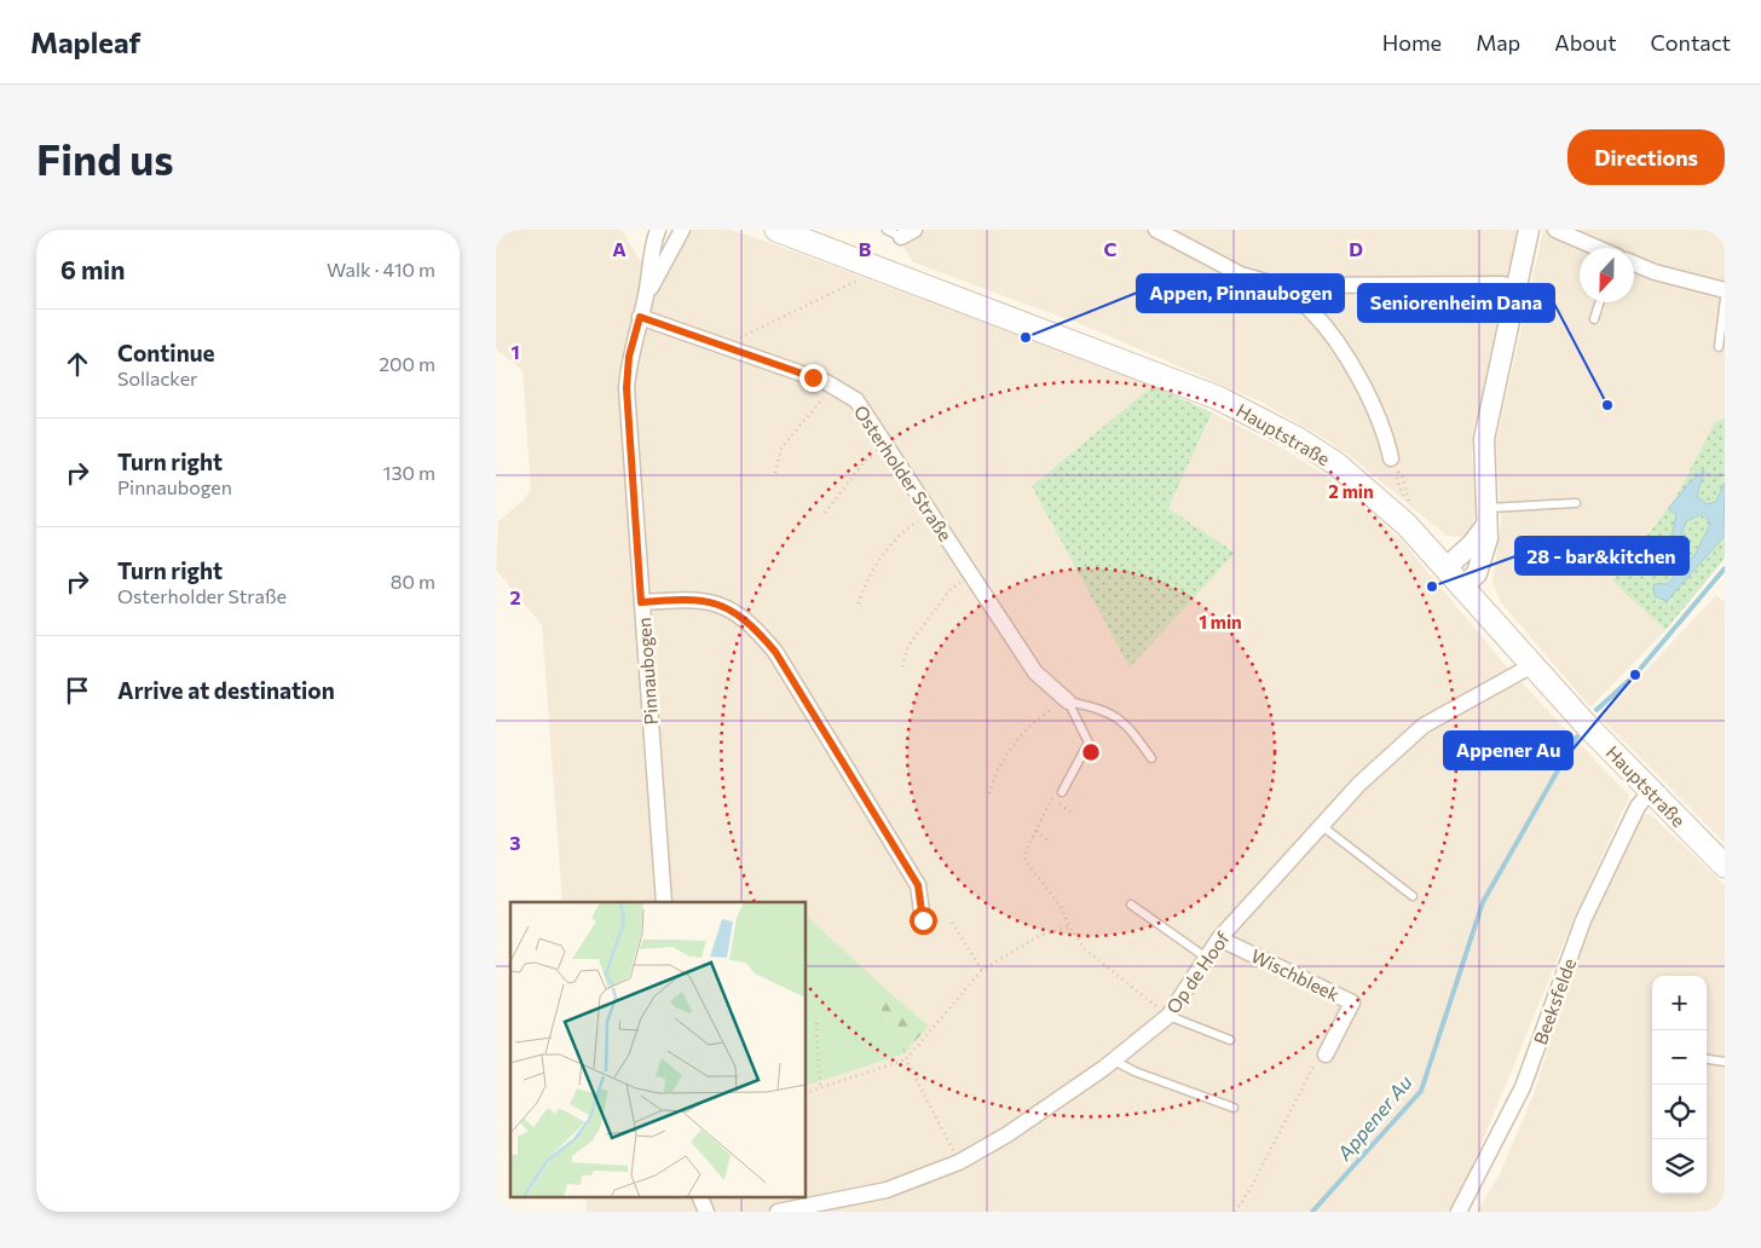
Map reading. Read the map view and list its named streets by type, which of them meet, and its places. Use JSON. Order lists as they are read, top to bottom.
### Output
{
  "streets": {
    "main road": ["Hauptstraße"],
    "street": [
      "Osterholder Straße",
      "Pinnaubogen",
      "Op de Hoof",
      "Wischbleek",
      "Beeksfelde"
    ]
  },
  "crossings": [
    ["Hauptstraße", "Op de Hoof"],
    ["Hauptstraße", "Beeksfelde"],
    ["Osterholder Straße", "Pinnaubogen"],
    ["Op de Hoof", "Wischbleek"]
  ],
  "water": ["Appener Au"],
  "places": [
    "Appen, Pinnaubogen",
    "Seniorenheim Dana",
    "28 - bar&kitchen",
    "Appener Au"
  ],
  "north": "bottom",
  "page": {
    "header": "Mapleaf",
    "nav": [
      "Home",
      "Map",
      "About",
      "Contact"
    ],
    "buttons": "Directions",
    "title": "Find us",
    "heading": ["6 min", "Walk · 410 m"],
    "list": [
      ["Continue", "Sollacker", "200 m"],
      ["Turn right", "Pinnaubogen", "130 m"],
      ["Turn right", "Osterholder Straße", "80 m"],
      "Arrive at destination"
    ],
    "map_buttons": ["+", "−"]
  },
  "grid": {
    "columns": [
      "A",
      "B",
      "C",
      "D"
    ],
    "rows": ["1", "2", "3"]
  },
  "rings": ["2 min", "1 min"]
}
